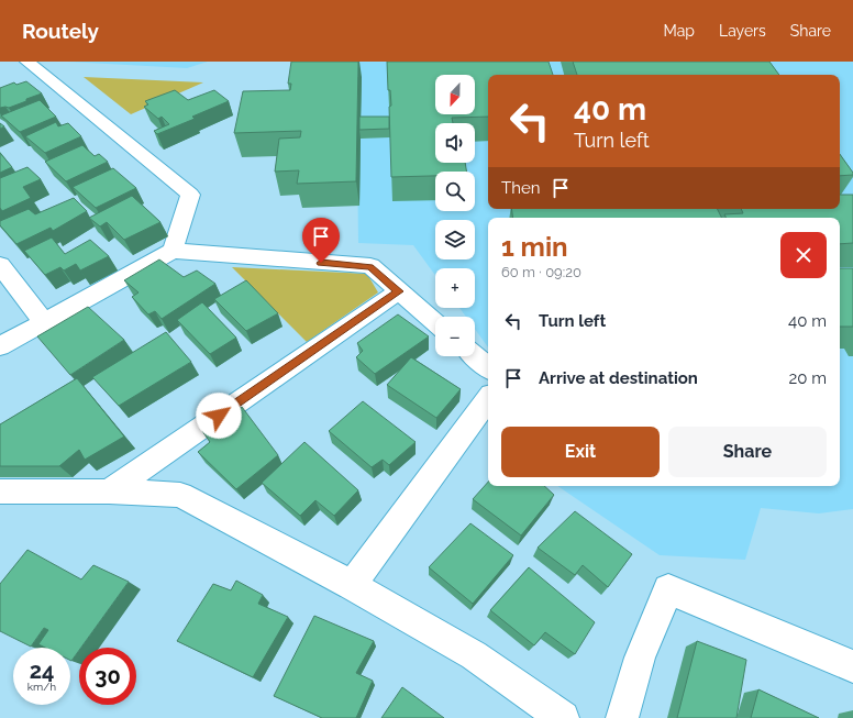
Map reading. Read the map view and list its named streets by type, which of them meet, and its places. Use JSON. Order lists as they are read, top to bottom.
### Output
{
  "north": "bottom",
  "page": {
    "header": "Routely",
    "nav": ["Map", "Layers", "Share"],
    "map_buttons": ["+", "−"],
    "turn": ["40 m", "Turn left"],
    "then": "Then",
    "heading": ["1 min", "60 m · 09:20"],
    "list": [
      {
        "name": "Turn left",
        "value": "40 m"
      },
      {
        "name": "Arrive at destination",
        "value": "20 m"
      }
    ],
    "buttons": ["Exit", "Share"],
    "speed": "24 km/h",
    "limit": "30"
  }
}
